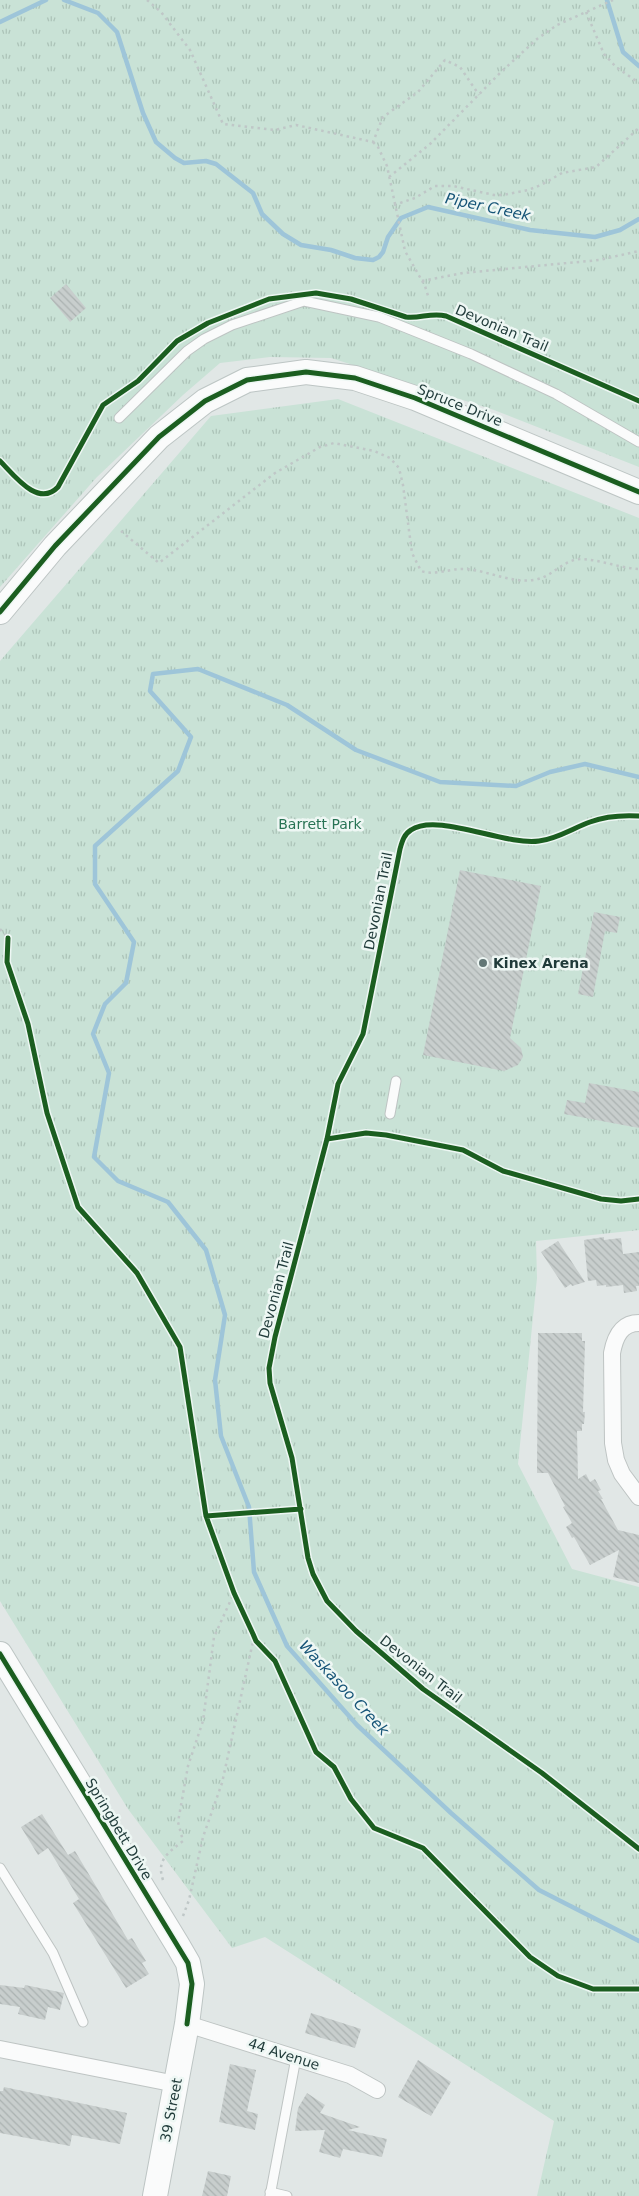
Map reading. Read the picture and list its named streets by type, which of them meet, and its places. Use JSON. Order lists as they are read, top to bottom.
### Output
{
  "streets": {
    "street": [
      "Spruce Drive",
      "Springbett Drive",
      "44 Avenue",
      "39 Street"
    ],
    "cycle path": ["Devonian Trail"]
  },
  "crossings": [
    ["Springbett Drive", "44 Avenue"],
    ["Springbett Drive", "39 Street"],
    ["44 Avenue", "39 Street"]
  ],
  "water": ["Piper Creek", "Waskasoo Creek"],
  "parks": ["Barrett Park"],
  "places": ["Kinex Arena"]
}
